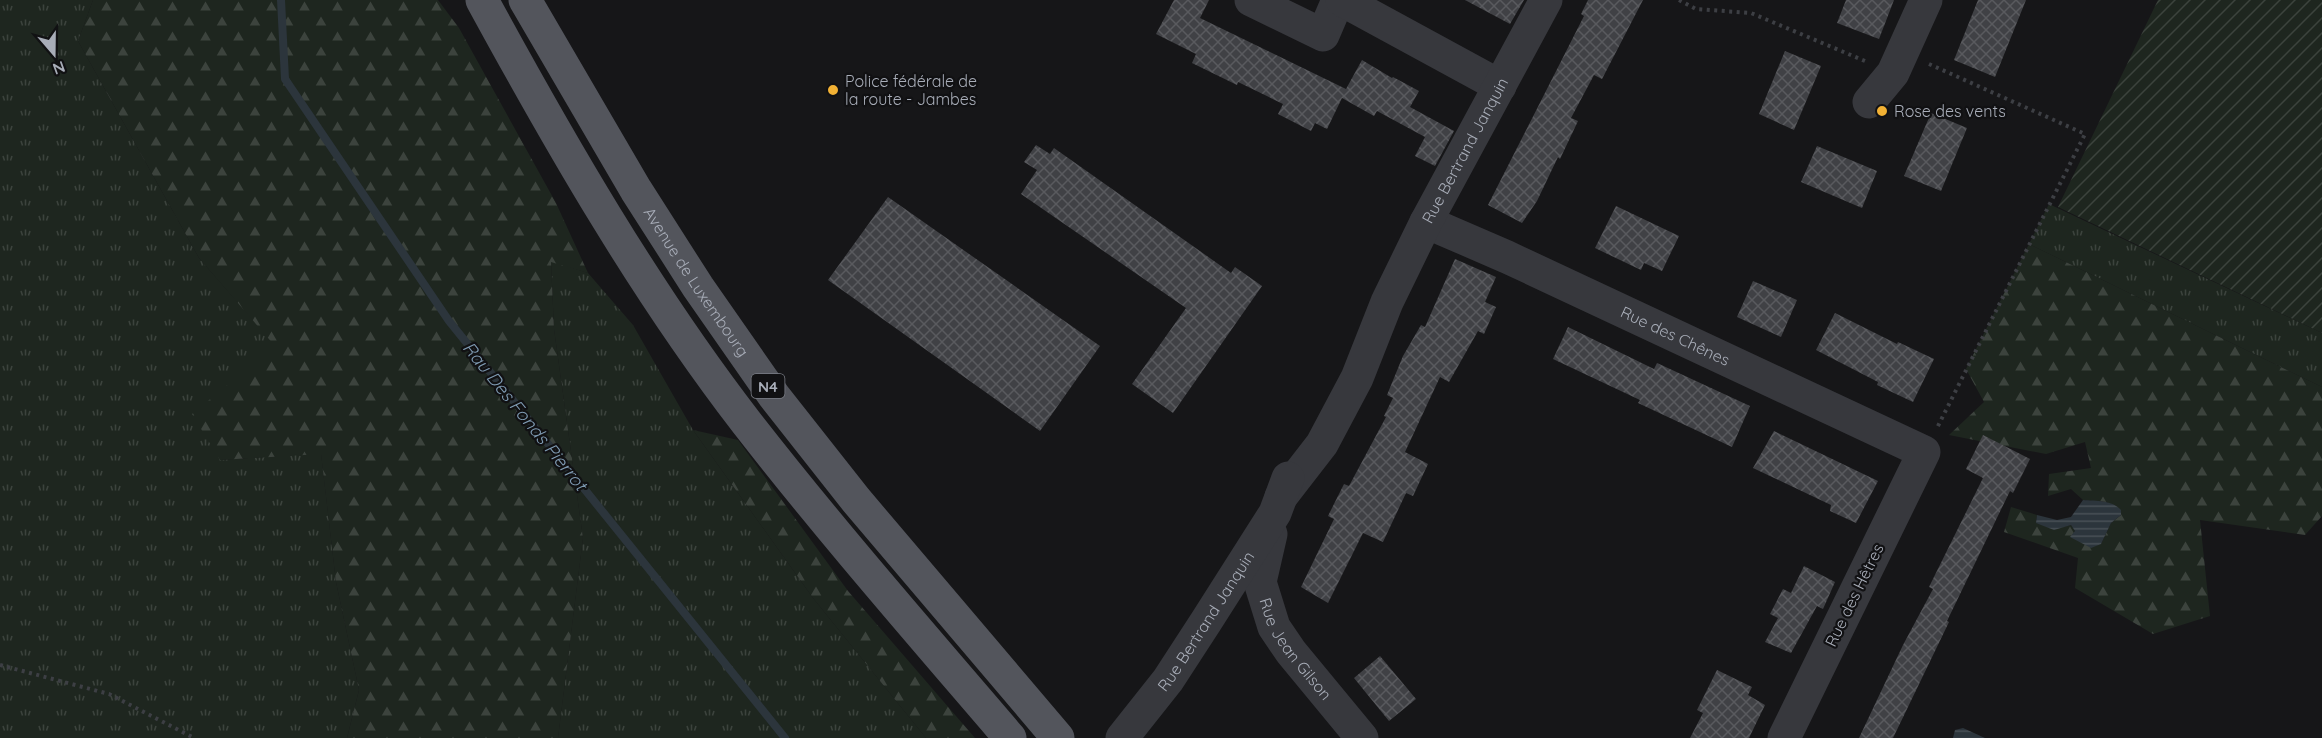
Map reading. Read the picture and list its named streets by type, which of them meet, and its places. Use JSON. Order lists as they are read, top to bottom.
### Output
{
  "streets": {
    "main road": ["Avenue de Luxembourg", "N4"],
    "street": [
      "Rue Bertrand Janquin",
      "Rue des Chênes",
      "Rue des Hêtres",
      "Rue Jean Gilson"
    ]
  },
  "crossings": [
    ["Rue Bertrand Janquin", "Rue des Chênes"],
    ["Rue Bertrand Janquin", "Rue Jean Gilson"],
    ["Rue des Chênes", "Rue des Hêtres"]
  ],
  "water": ["Rau Des Fonds Pierrot"],
  "places": ["Police fédérale de la route - Jambes", "Rose des vents"],
  "north": "bottom"
}
